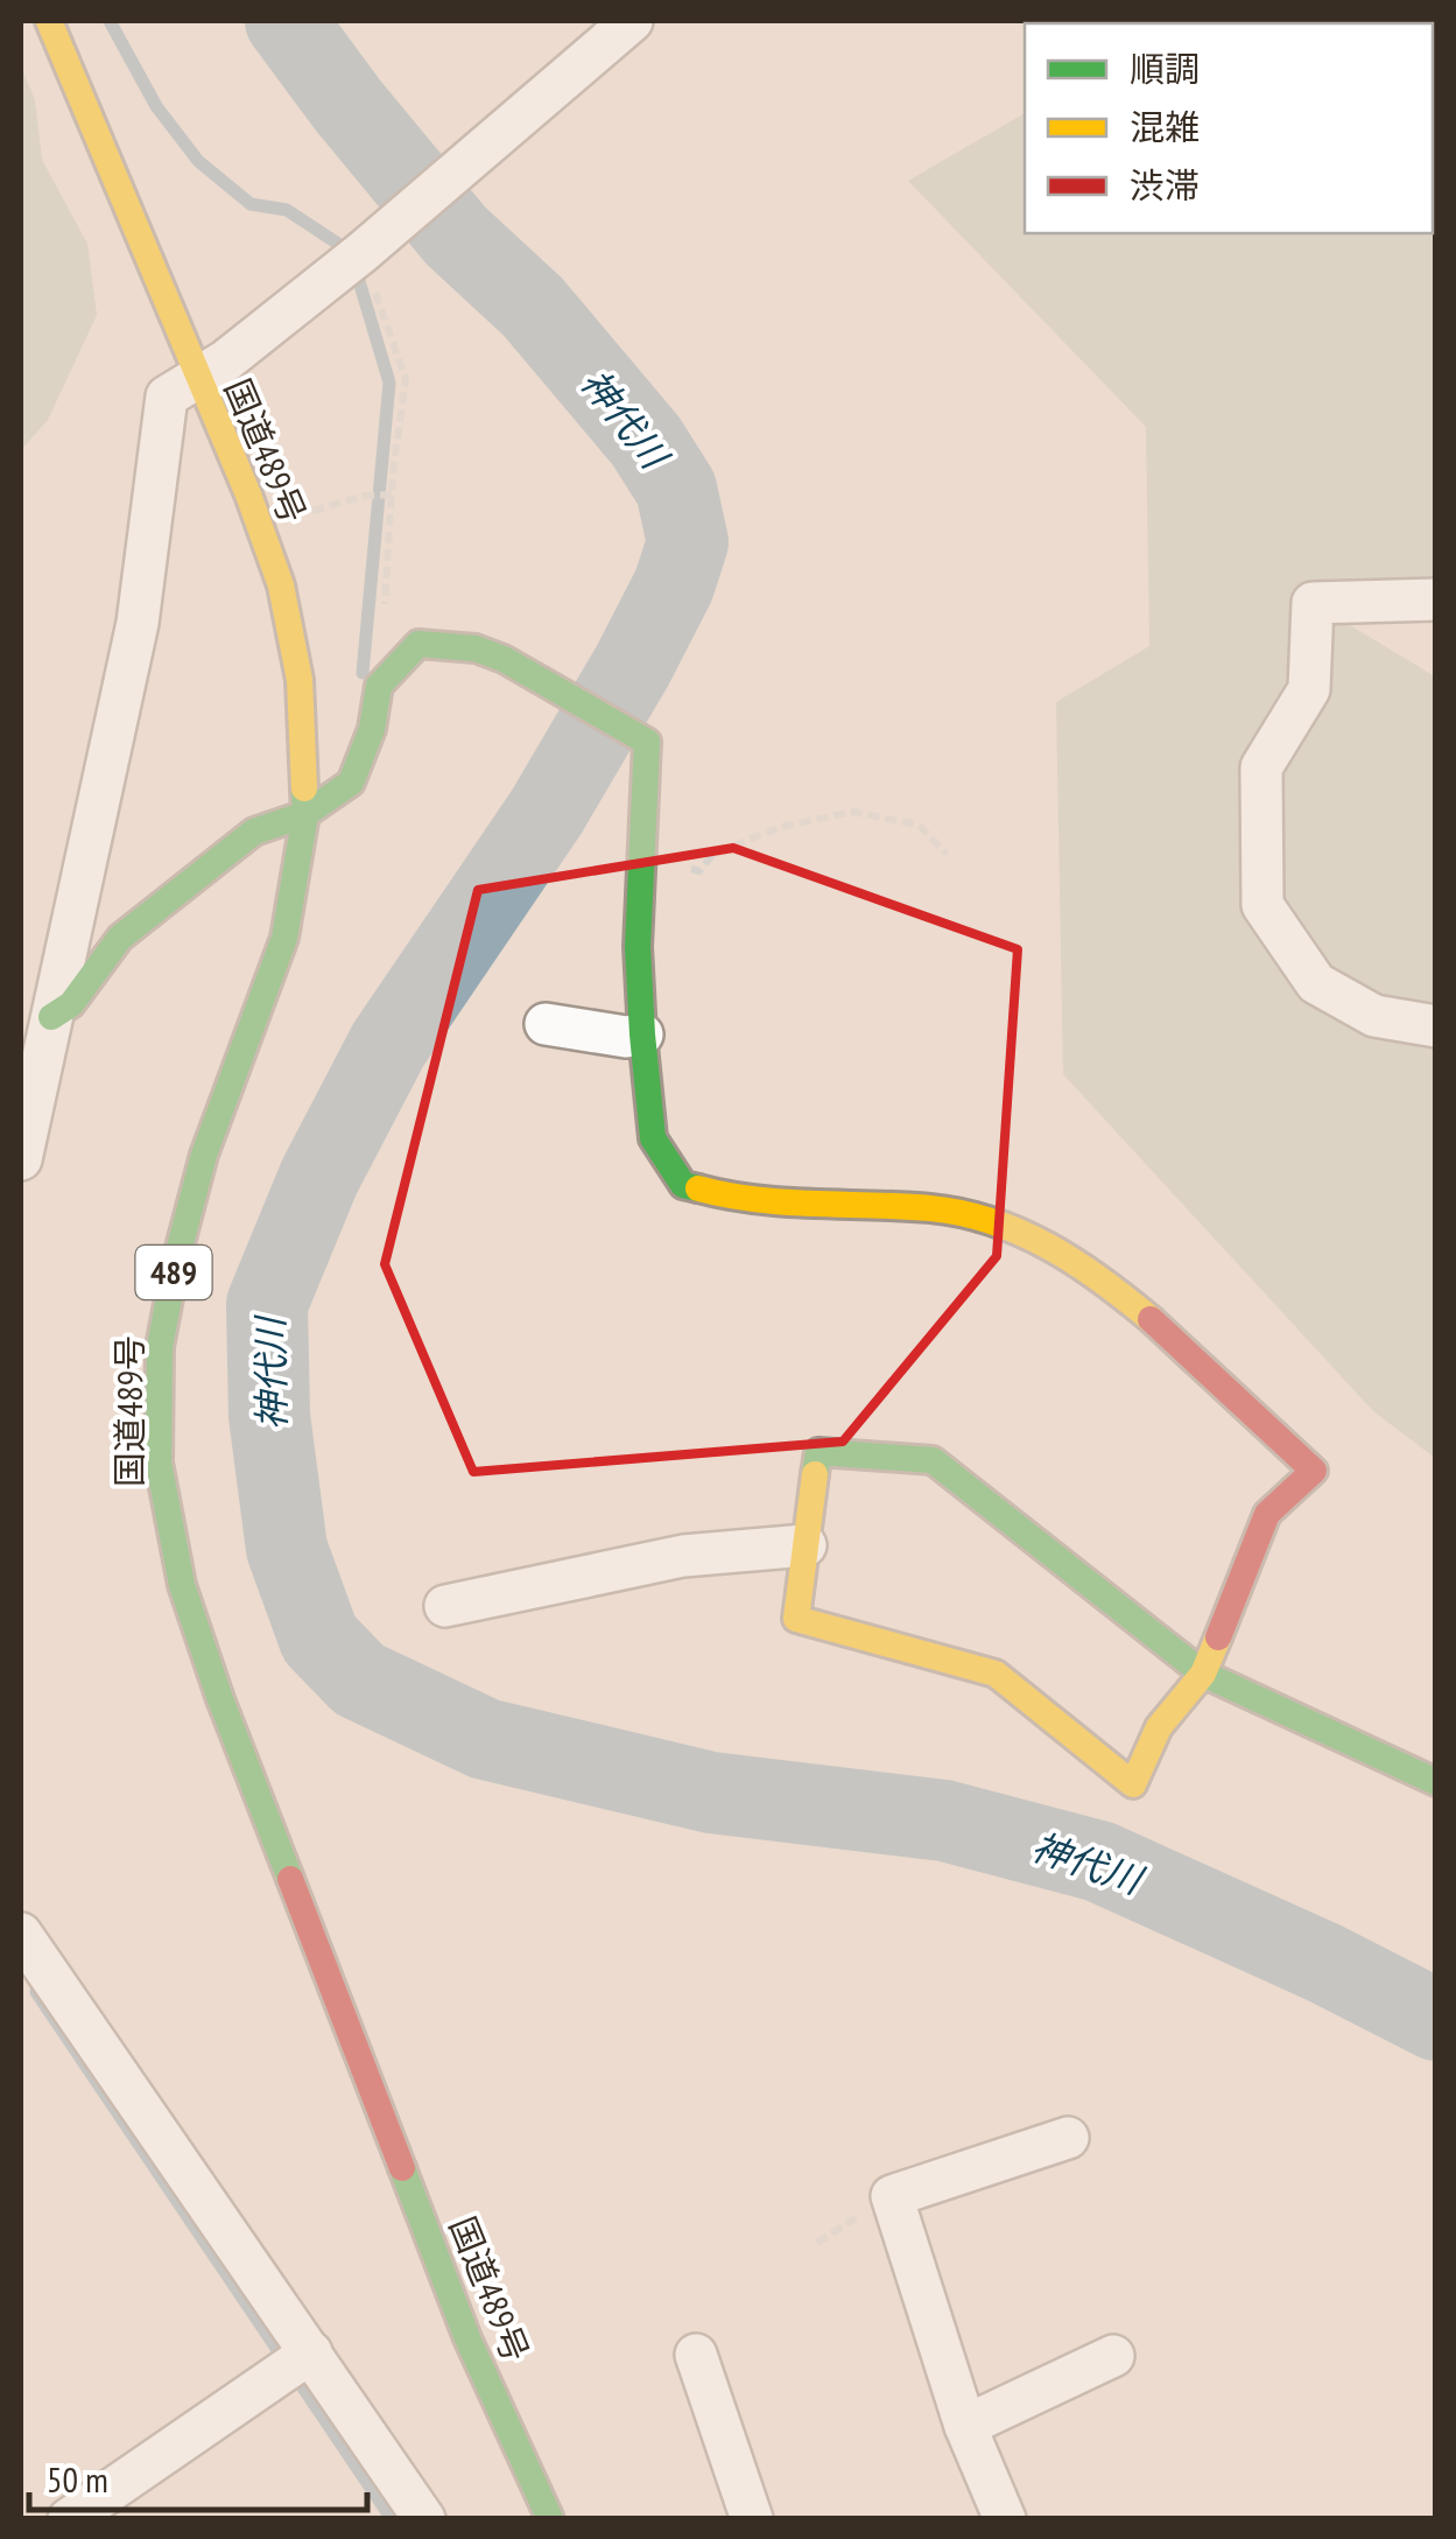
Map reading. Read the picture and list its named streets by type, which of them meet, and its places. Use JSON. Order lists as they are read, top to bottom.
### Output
{
  "streets": {
    "main road": ["国道489号", "489"]
  },
  "water": ["神代川"],
  "legend": ["順調", "混雑", "渋滞"],
  "scale_bar": "50 m"
}
